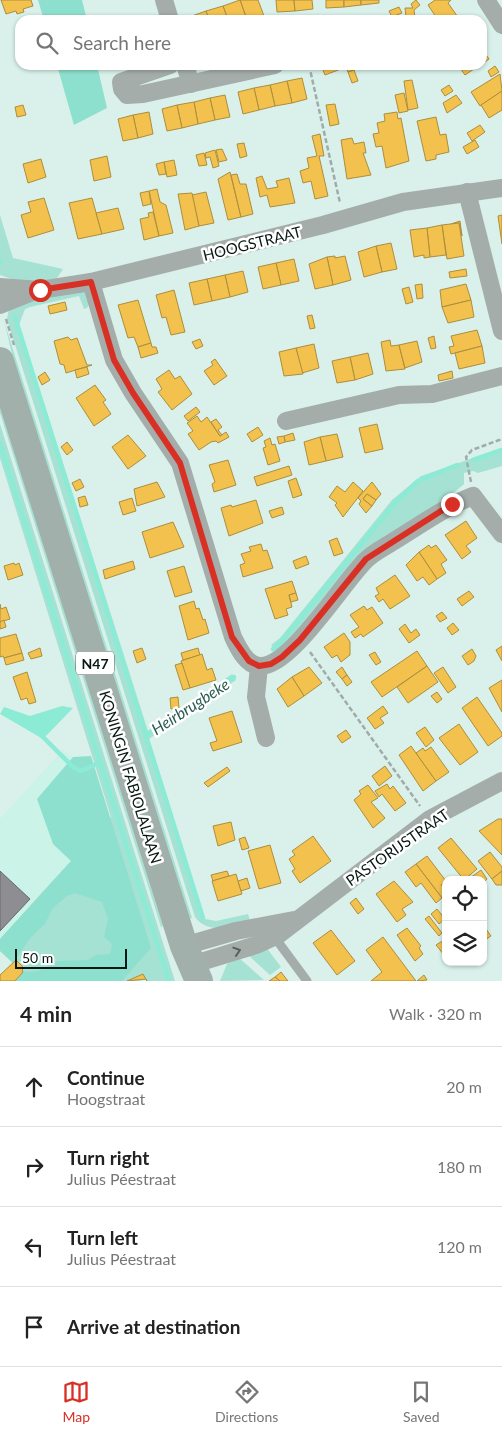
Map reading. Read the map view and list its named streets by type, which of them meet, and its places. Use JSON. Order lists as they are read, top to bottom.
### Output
{
  "streets": {
    "main road": ["N47", "KONINGIN FABIOLALAAN"],
    "street": ["HOOGSTRAAT", "PASTORIJSTRAAT"]
  },
  "crossings": [
    ["KONINGIN FABIOLALAAN", "PASTORIJSTRAAT"]
  ],
  "water": ["Heirbrugbeke"],
  "scale_bar": "50 m",
  "page": {
    "search": "Search here",
    "scale": "50 m",
    "heading": ["4 min", "Walk · 320 m"],
    "list": [
      ["Continue", "Hoogstraat", "20 m"],
      ["Turn right", "Julius Péestraat", "180 m"],
      ["Turn left", "Julius Péestraat", "120 m"],
      "Arrive at destination"
    ],
    "nav": ["Map", "Directions", "Saved"]
  }
}
